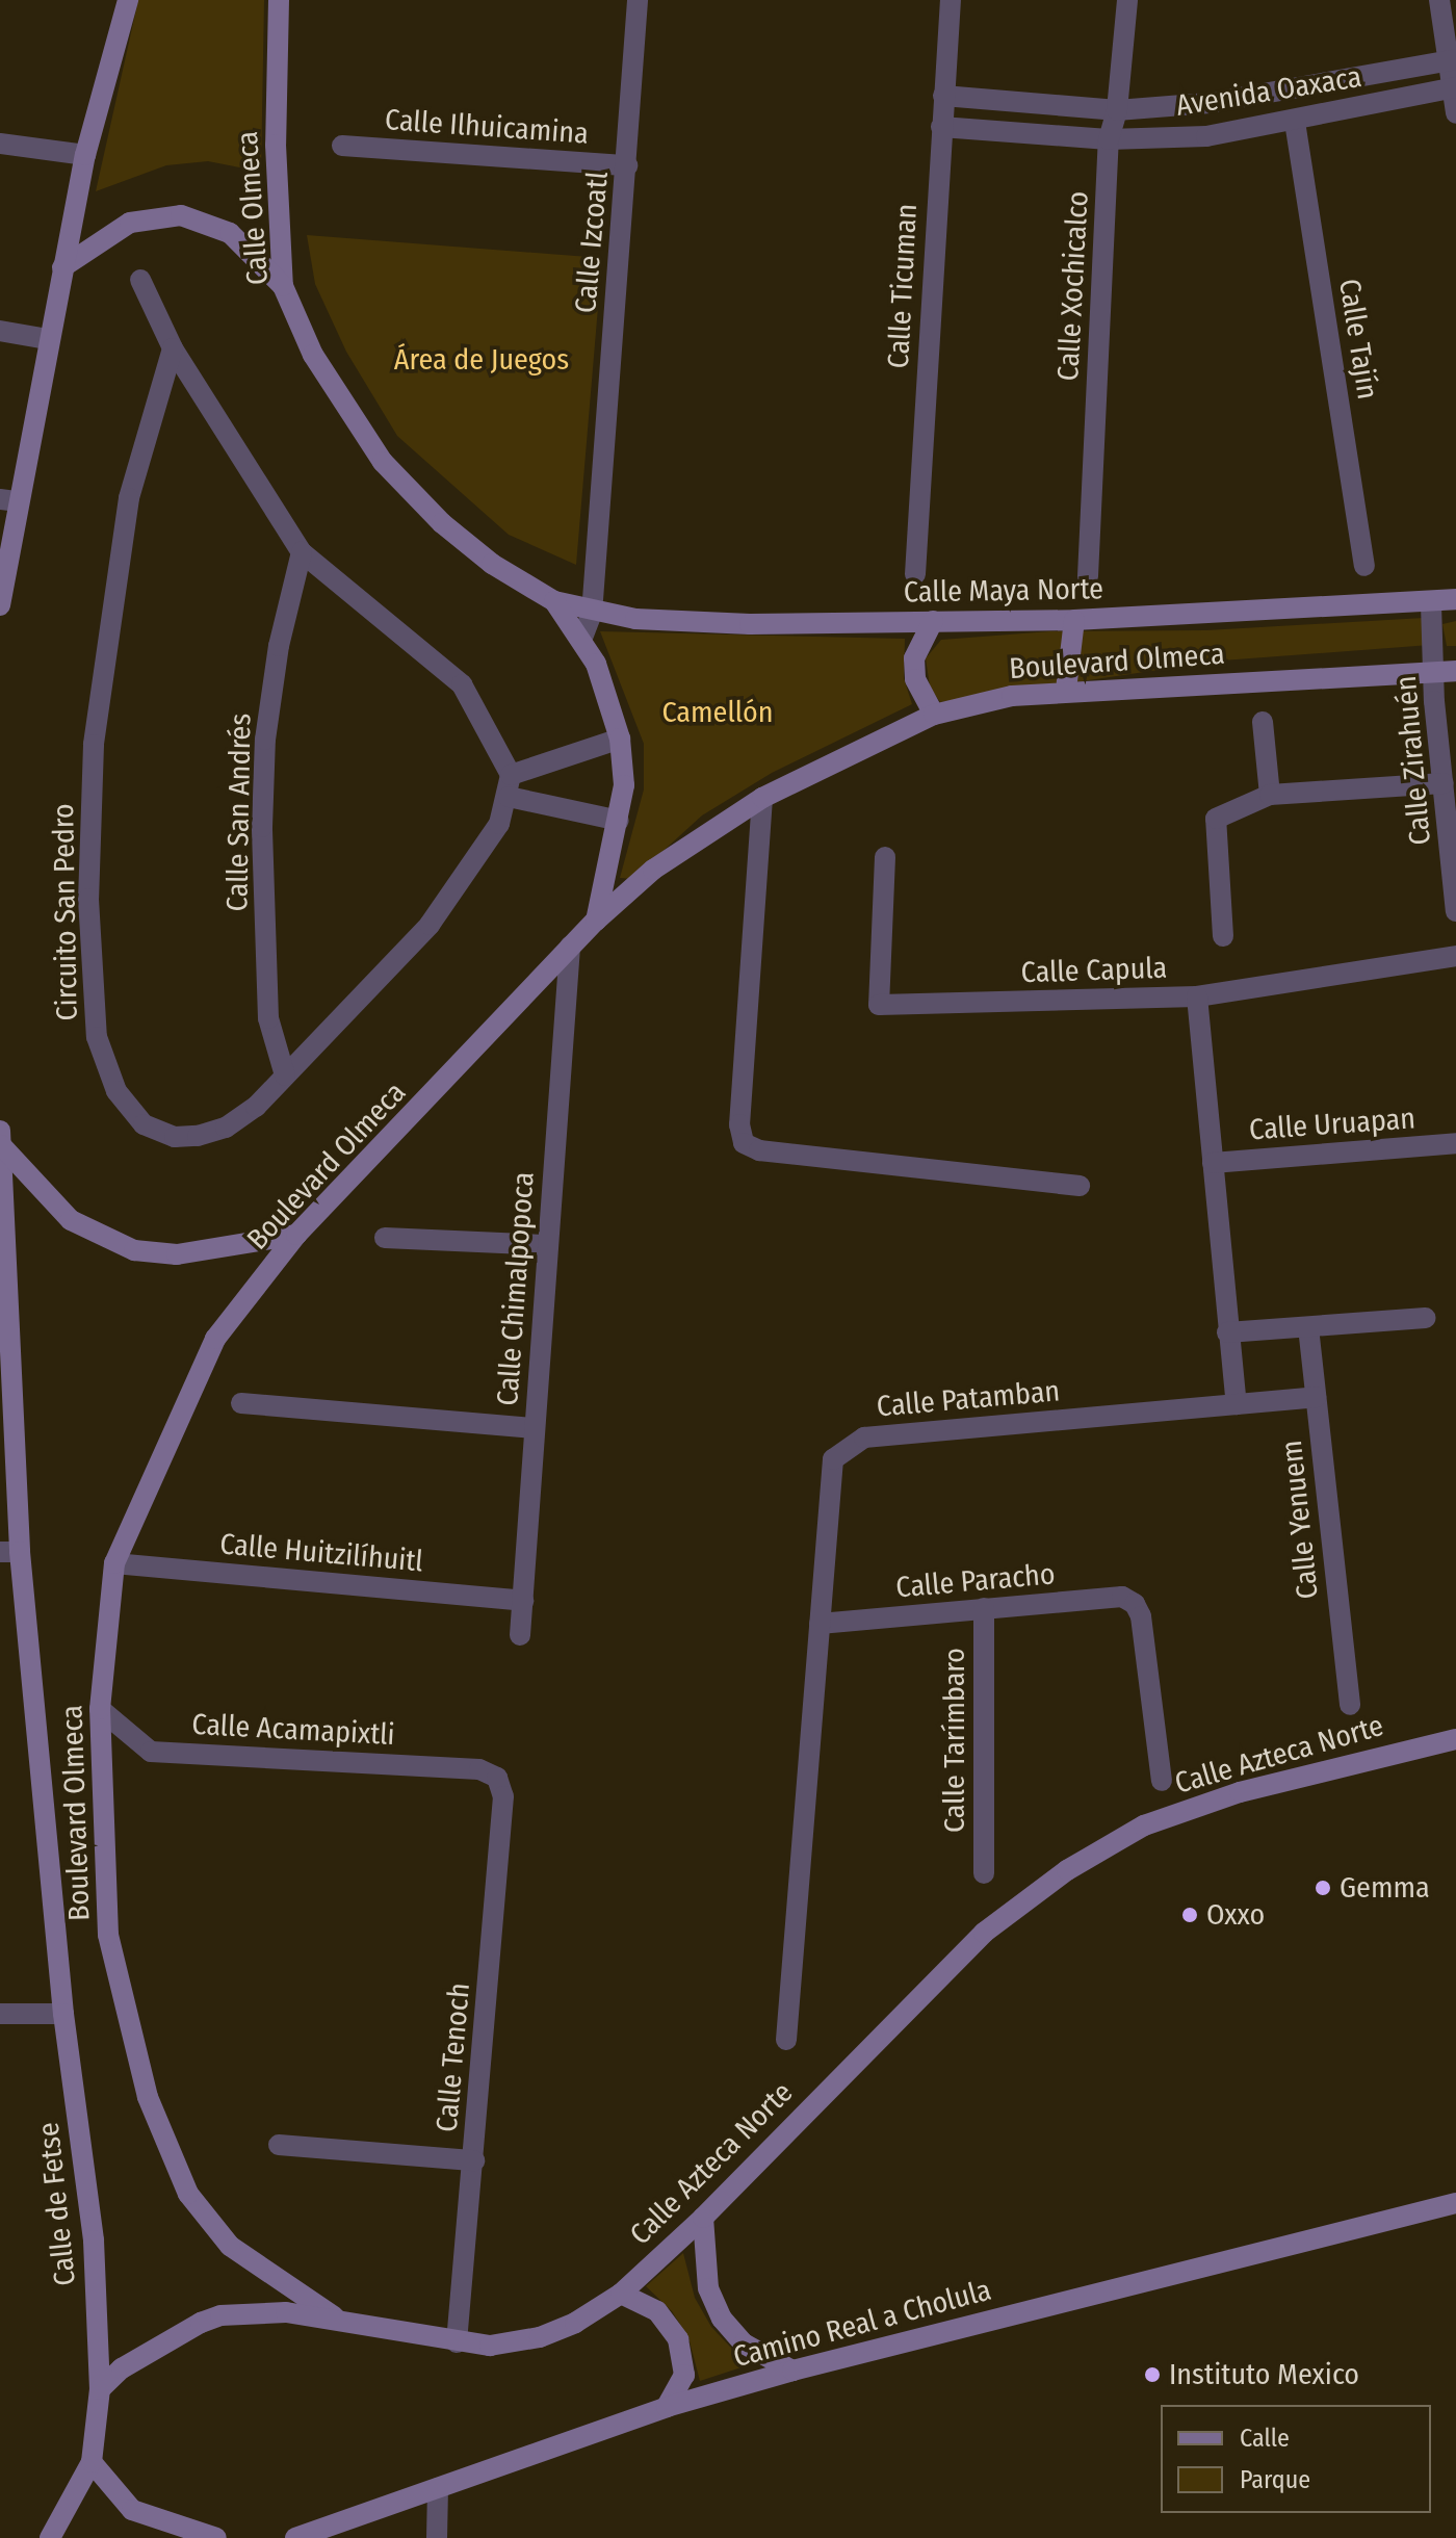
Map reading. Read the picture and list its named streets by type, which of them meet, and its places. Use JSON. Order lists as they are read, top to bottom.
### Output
{
  "streets": {
    "street": [
      "Avenida Oaxaca",
      "Calle Ilhuicamina",
      "Calle Olmeca",
      "Calle Izcoatl",
      "Calle Ticuman",
      "Calle Xochicalco",
      "Calle Tajín",
      "Calle Maya Norte",
      "Boulevard Olmeca",
      "Calle Zirahuén",
      "Calle San Andrés",
      "Circuito San Pedro",
      "Calle Capula",
      "Calle Uruapan",
      "Calle Chimalpopoca",
      "Calle Patamban",
      "Calle Yenuem",
      "Calle Huitzilíhuitl",
      "Calle Paracho",
      "Calle Acamapixtli",
      "Calle Tarímbaro",
      "Calle Azteca Norte",
      "Calle Tenoch",
      "Calle de Fetse",
      "Camino Real a Cholula"
    ]
  },
  "crossings": [
    ["Avenida Oaxaca", "Calle Ticuman"],
    ["Avenida Oaxaca", "Calle Xochicalco"],
    ["Avenida Oaxaca", "Calle Tajín"],
    ["Calle Ilhuicamina", "Calle Izcoatl"],
    ["Calle Olmeca", "Calle Maya Norte"],
    ["Calle Izcoatl", "Calle Maya Norte"],
    ["Calle Maya Norte", "Calle Zirahuén"],
    ["Boulevard Olmeca", "Calle Zirahuén"],
    ["Boulevard Olmeca", "Calle Chimalpopoca"],
    ["Boulevard Olmeca", "Calle Huitzilíhuitl"],
    ["Boulevard Olmeca", "Calle Acamapixtli"],
    ["Boulevard Olmeca", "Calle Azteca Norte"],
    ["Calle San Andrés", "Circuito San Pedro"],
    ["Calle Chimalpopoca", "Calle Huitzilíhuitl"],
    ["Calle Patamban", "Calle Paracho"],
    ["Calle Paracho", "Calle Tarímbaro"],
    ["Calle Acamapixtli", "Calle Tenoch"],
    ["Calle Azteca Norte", "Calle Tenoch"],
    ["Calle Azteca Norte", "Calle de Fetse"]
  ],
  "parks": ["Área de Juegos", "Camellón"],
  "places": ["Gemma", "Oxxo", "Instituto Mexico"],
  "legend": ["Calle", "Parque"]
}
